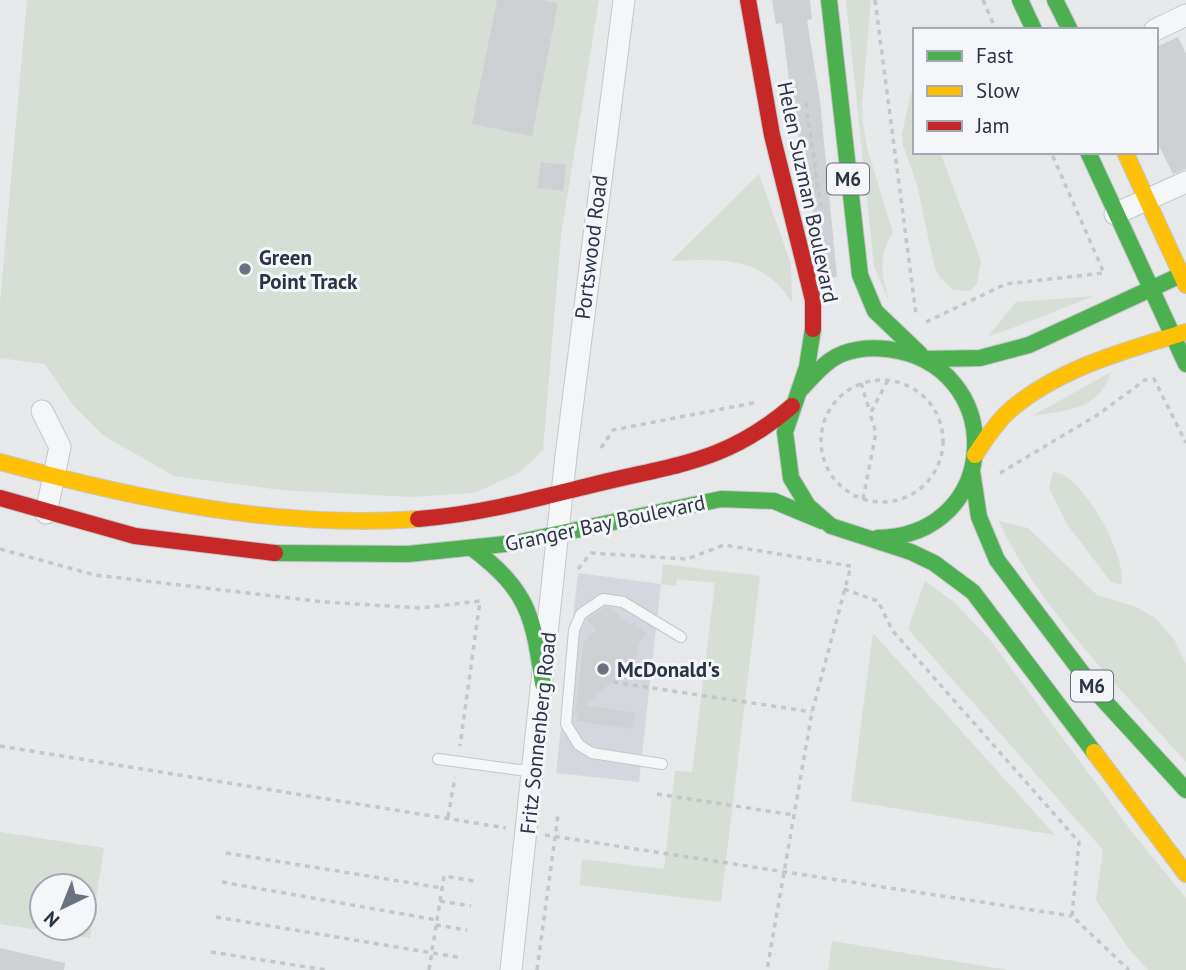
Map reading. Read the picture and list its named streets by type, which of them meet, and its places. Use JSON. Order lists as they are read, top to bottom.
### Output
{
  "streets": {
    "main road": ["M6", "Helen Suzman Boulevard", "Granger Bay Boulevard"],
    "street": ["Portswood Road", "Fritz Sonnenberg Road"]
  },
  "crossings": [
    ["Helen Suzman Boulevard", "Granger Bay Boulevard"],
    ["Portswood Road", "Granger Bay Boulevard"],
    ["Portswood Road", "Fritz Sonnenberg Road"],
    ["Granger Bay Boulevard", "Fritz Sonnenberg Road"]
  ],
  "places": ["Green Point Track", "McDonald's"],
  "legend": ["Fast", "Slow", "Jam"],
  "north": "bottom left"
}
